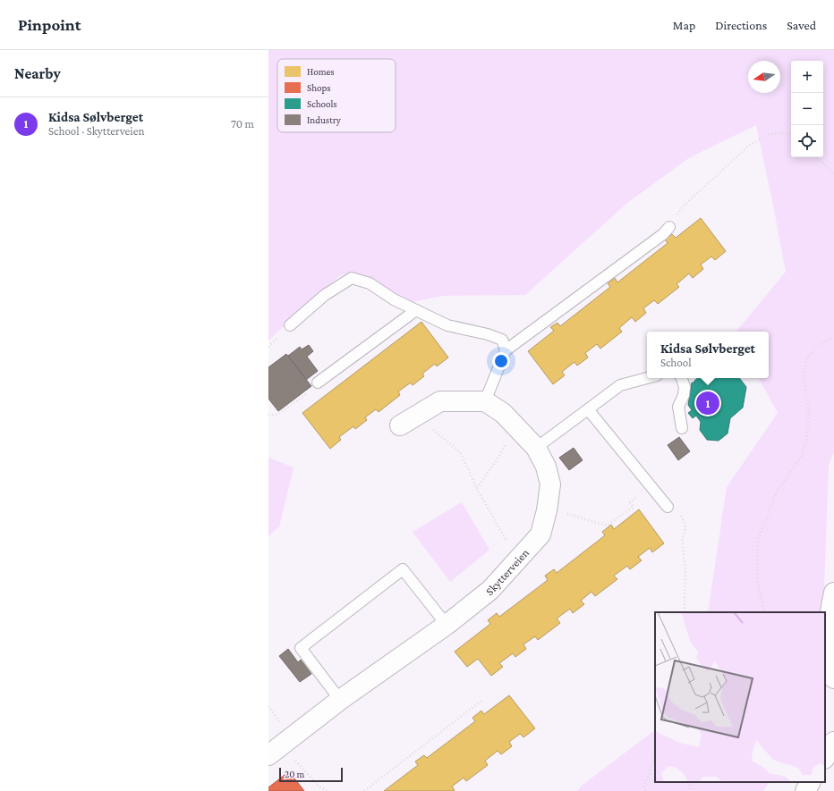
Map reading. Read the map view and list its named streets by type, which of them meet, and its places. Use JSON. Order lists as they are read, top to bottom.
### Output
{
  "streets": {
    "street": ["Skytterveien"]
  },
  "legend": [
    "Homes",
    "Shops",
    "Schools",
    "Industry"
  ],
  "scale_bar": "20 m",
  "north": "left",
  "page": {
    "header": "Pinpoint",
    "nav": ["Map", "Directions", "Saved"],
    "heading": "Nearby",
    "map_buttons": ["+", "−"],
    "list": [
      {
        "mark": "1",
        "name": "Kidsa Sølvberget",
        "note": "School · Skytterveien",
        "value": "70 m"
      }
    ],
    "popup": ["Kidsa Sølvberget", "School"],
    "pins": "1",
    "scale": "20 m"
  }
}
